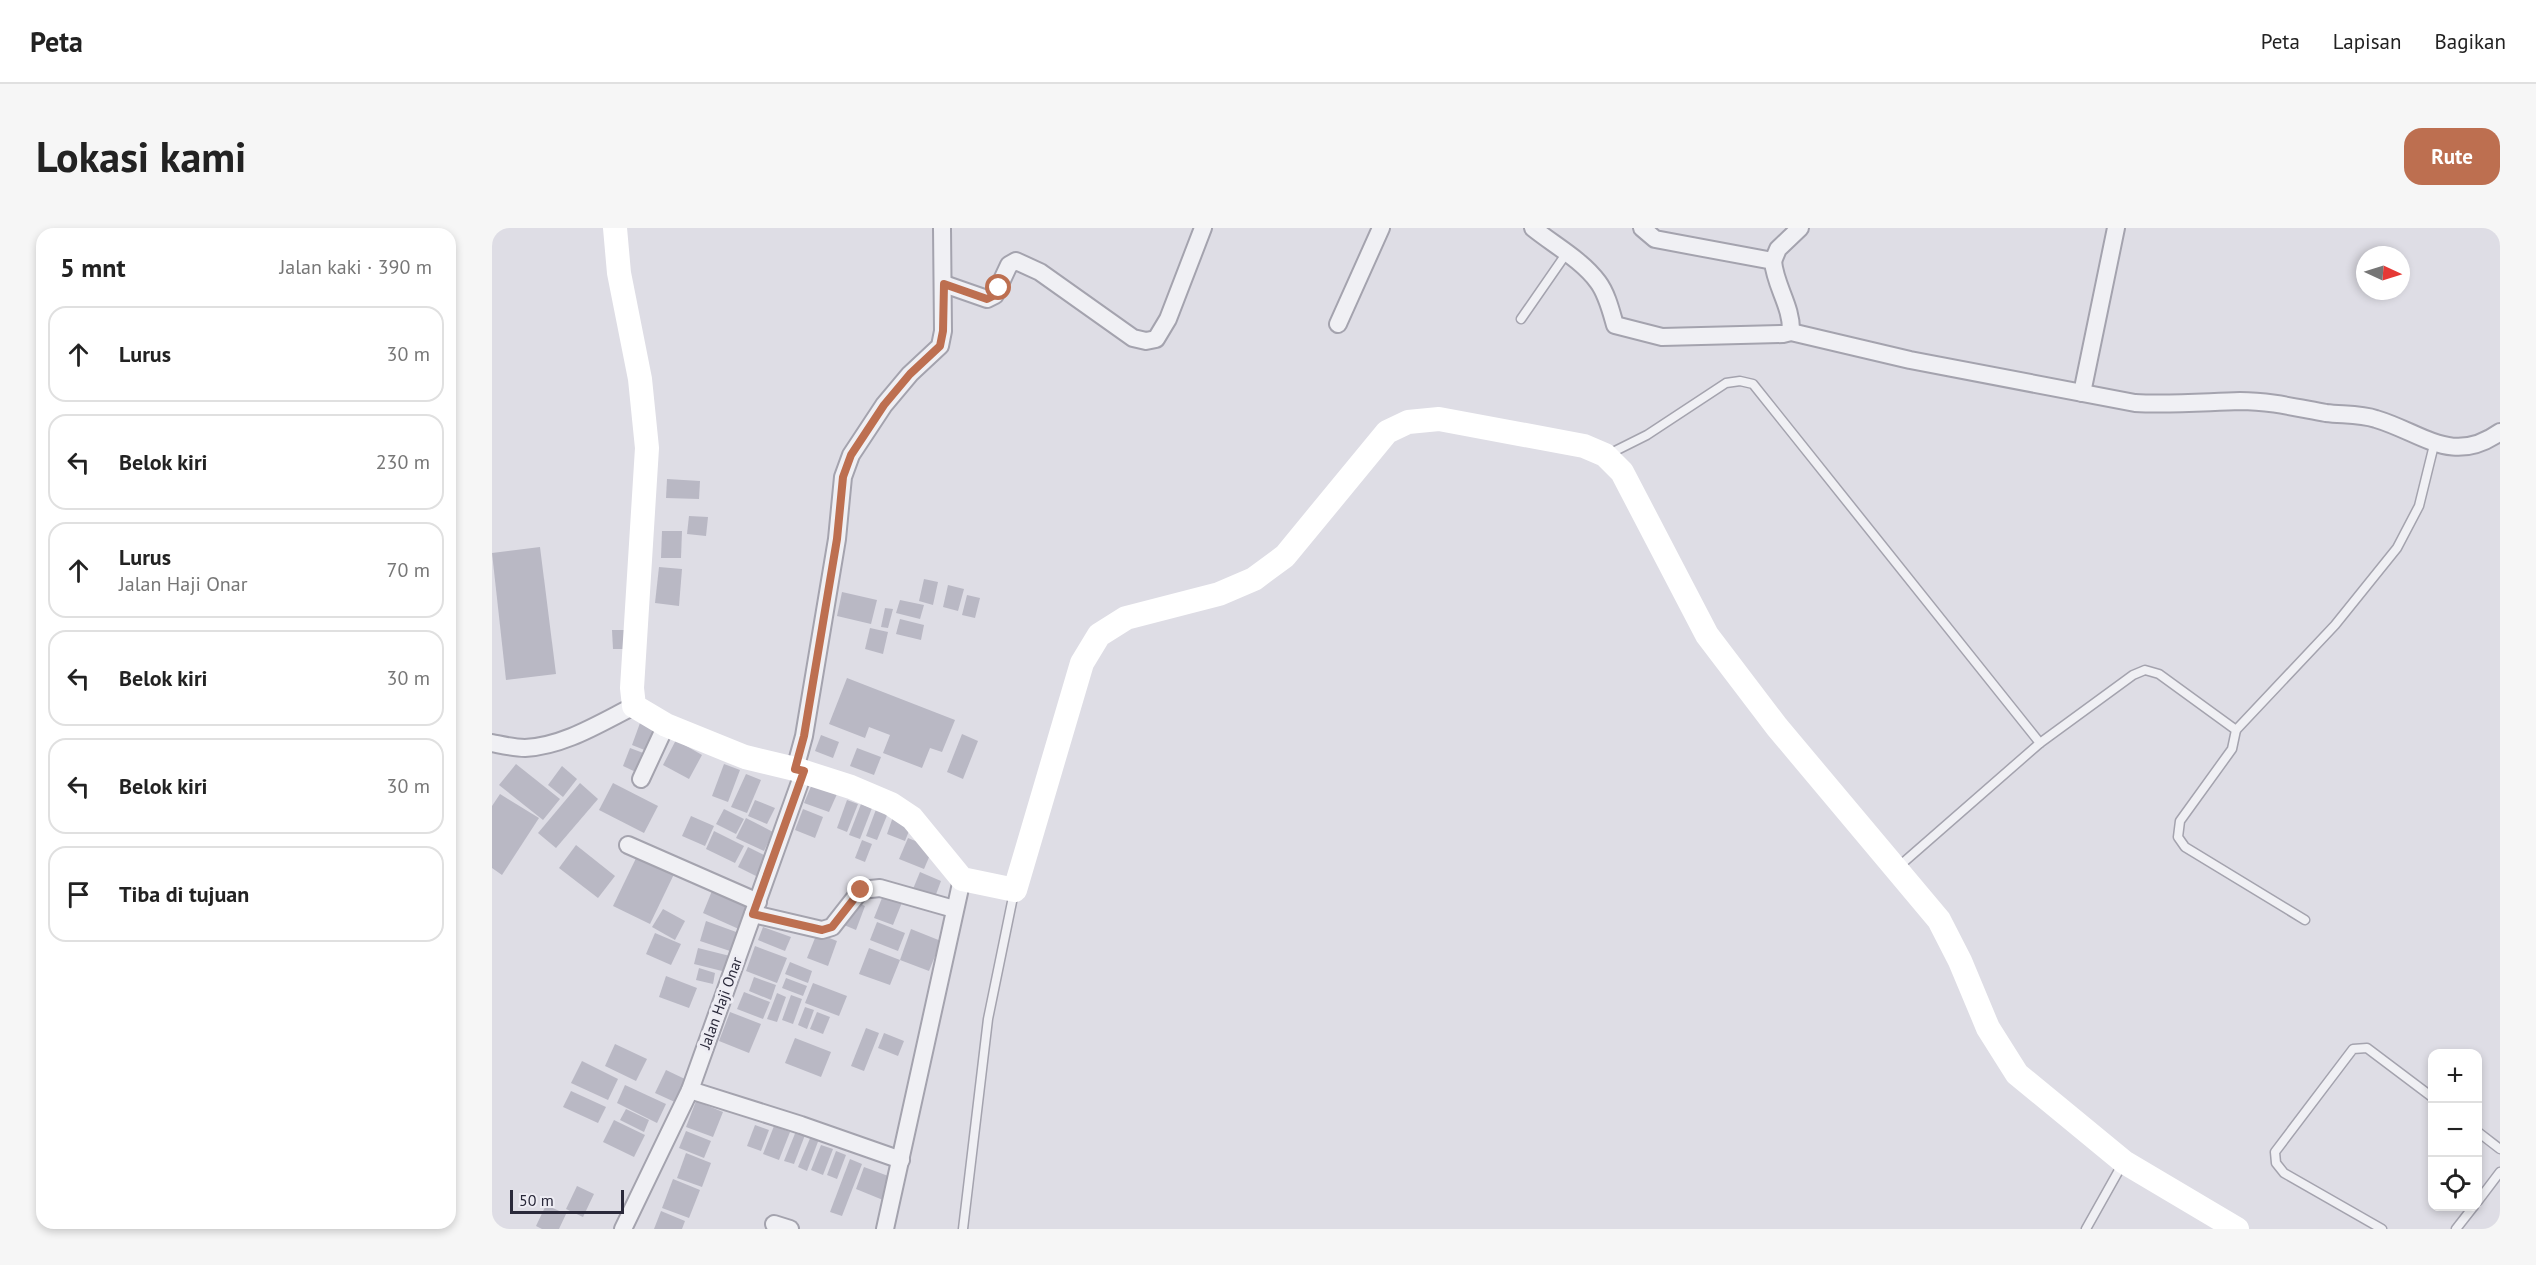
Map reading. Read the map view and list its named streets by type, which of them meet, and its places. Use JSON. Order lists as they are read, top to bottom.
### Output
{
  "streets": {
    "street": ["Jalan Haji Onar"]
  },
  "scale_bar": "50 m",
  "north": "right",
  "page": {
    "header": "Peta",
    "nav": ["Peta", "Lapisan", "Bagikan"],
    "buttons": "Rute",
    "title": "Lokasi kami",
    "heading": ["5 mnt", "Jalan kaki · 390 m"],
    "list": [
      ["Lurus", "30 m"],
      ["Belok kiri", "230 m"],
      ["Lurus", "Jalan Haji Onar", "70 m"],
      ["Belok kiri", "30 m"],
      ["Belok kiri", "30 m"],
      "Tiba di tujuan"
    ],
    "map_buttons": ["+", "−"],
    "scale": "50 m"
  }
}
